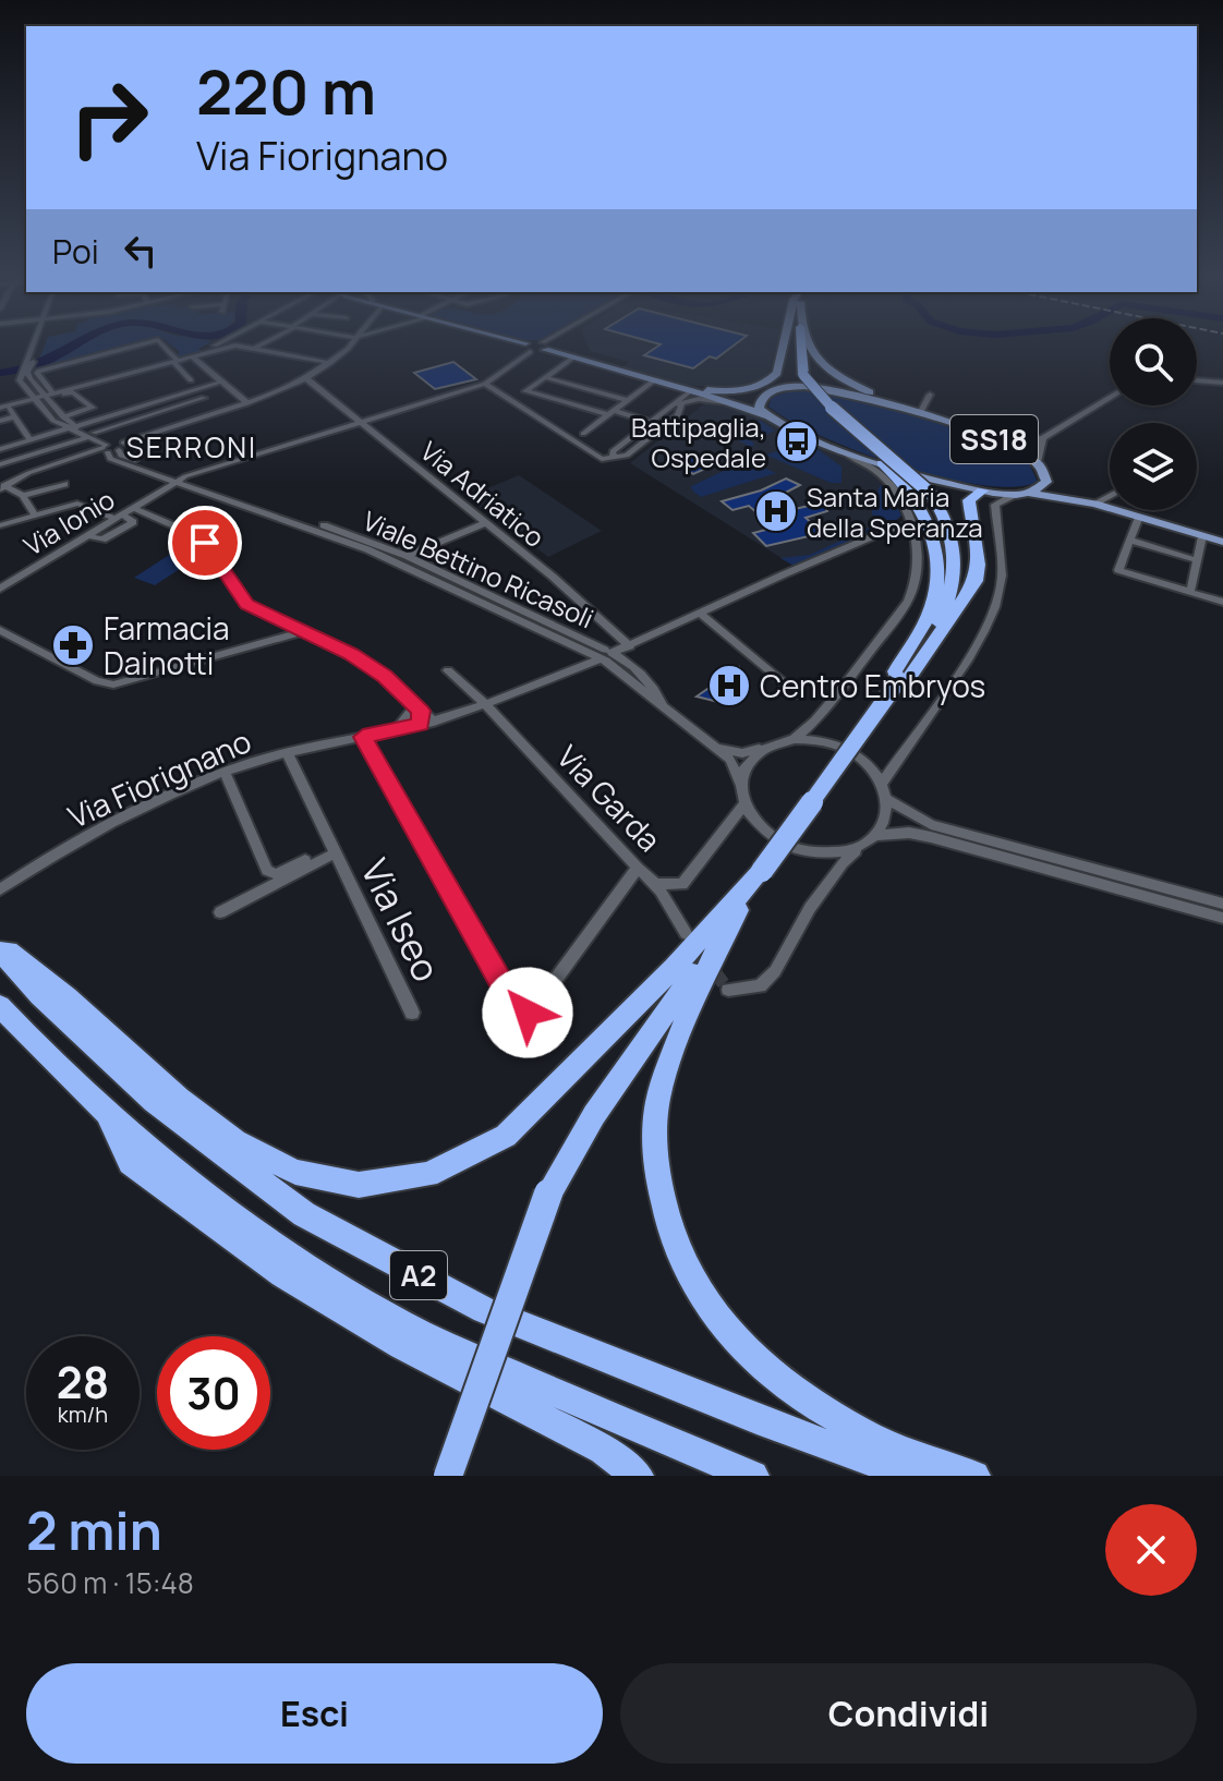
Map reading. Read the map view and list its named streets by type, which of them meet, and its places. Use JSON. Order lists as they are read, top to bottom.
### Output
{
  "streets": {
    "highway": ["A2"],
    "main road": ["SS18"],
    "street": [
      "Via Adriatico",
      "Via Ionio",
      "Viale Bettino Ricasoli",
      "Via Fiorignano",
      "Via Garda",
      "Via Iseo"
    ]
  },
  "crossings": [
    ["Via Adriatico", "Via Ionio"],
    ["Via Adriatico", "Via Fiorignano"],
    ["Via Ionio", "Viale Bettino Ricasoli"],
    ["Viale Bettino Ricasoli", "Via Fiorignano"],
    ["Via Fiorignano", "Via Garda"],
    ["Via Fiorignano", "Via Iseo"]
  ],
  "districts": ["SERRONI"],
  "places": {
    "bus stop": ["Battipaglia, Ospedale"],
    "hospital": ["Santa Maria della Speranza", "Centro Embryos"],
    "pharmacy": ["Farmacia Dainotti"]
  },
  "page": {
    "turn": ["220 m", "Via Fiorignano"],
    "then": "Poi",
    "speed": "28 km/h",
    "limit": "30",
    "heading": ["2 min", "560 m · 15:48"],
    "buttons": ["Esci", "Condividi"]
  }
}
